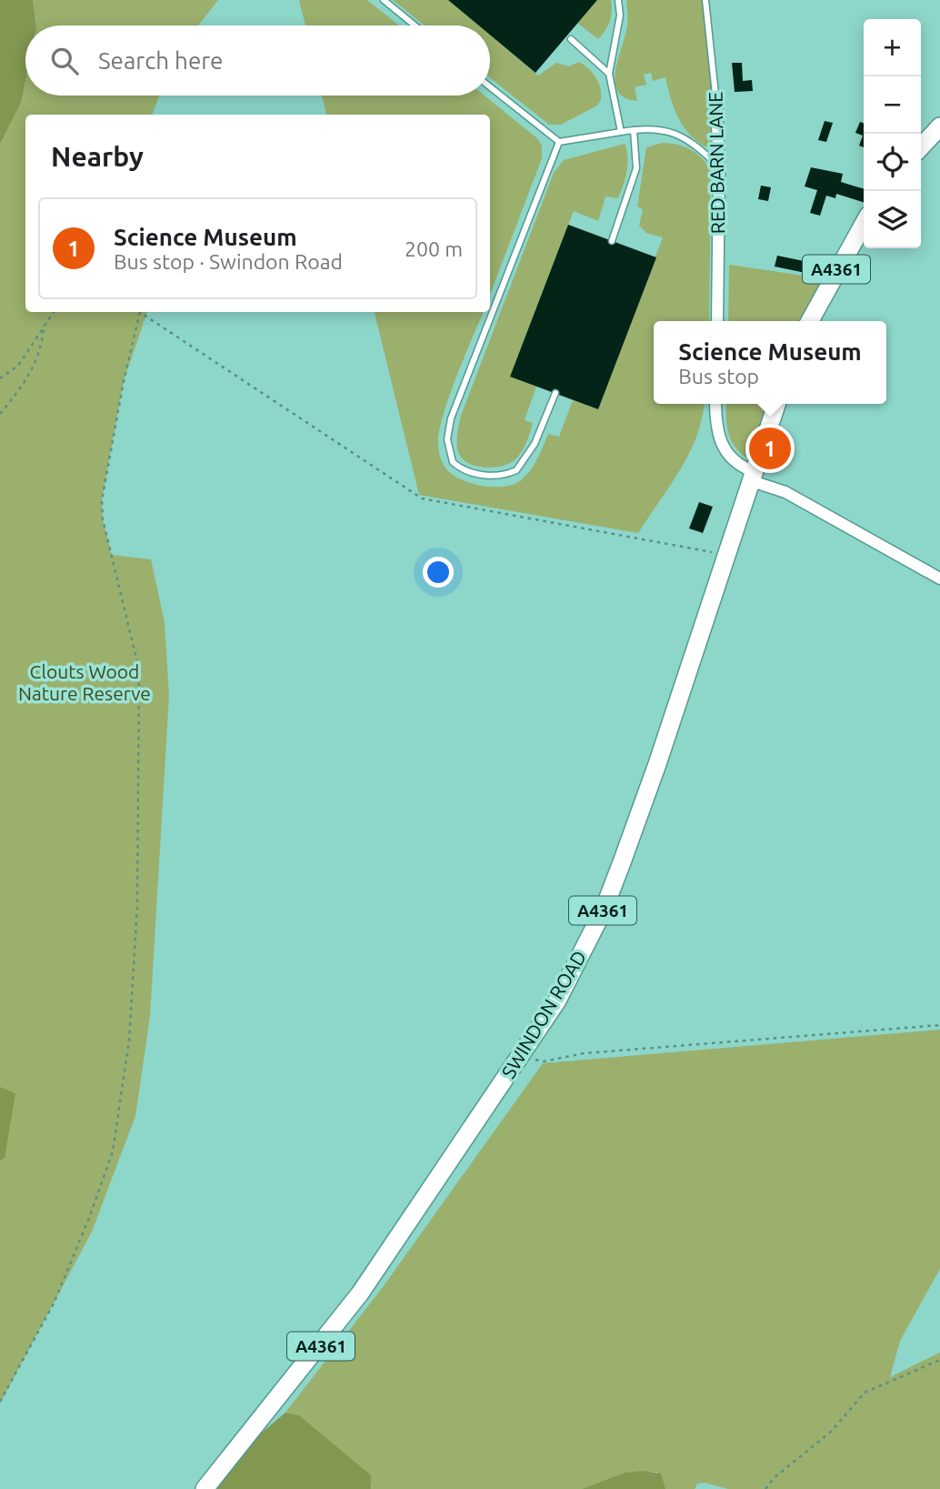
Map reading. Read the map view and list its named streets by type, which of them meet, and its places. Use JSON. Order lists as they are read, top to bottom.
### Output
{
  "streets": {
    "main road": ["A4361", "SWINDON ROAD"],
    "street": ["RED BARN LANE"]
  },
  "parks": ["Clouts Wood Nature Reserve"],
  "page": {
    "map_buttons": ["+", "−"],
    "search": "Search here",
    "heading": "Nearby",
    "list": [
      {
        "mark": "1",
        "name": "Science Museum",
        "note": "Bus stop · Swindon Road",
        "value": "200 m"
      }
    ],
    "popup": ["Science Museum", "Bus stop"],
    "pins": "1"
  }
}
